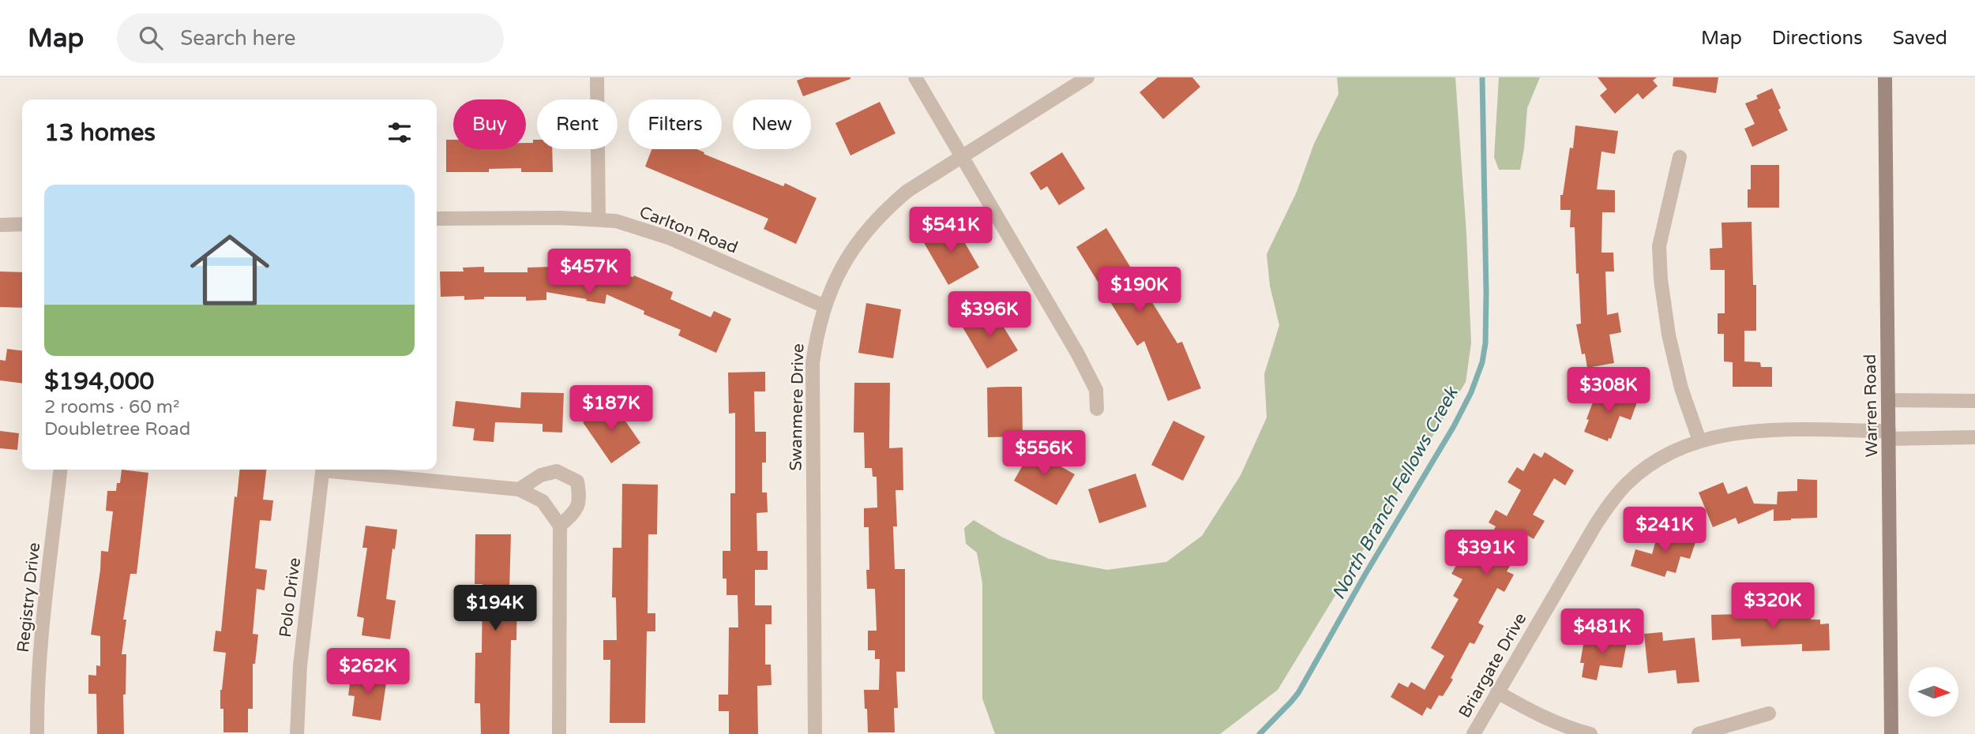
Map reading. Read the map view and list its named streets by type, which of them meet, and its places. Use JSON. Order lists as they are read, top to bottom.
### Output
{
  "streets": {
    "main road": ["Warren Road"],
    "street": [
      "Carlton Road",
      "Swanmere Drive",
      "Registry Drive",
      "Polo Drive",
      "Briargate Drive"
    ]
  },
  "crossings": [
    ["Carlton Road", "Swanmere Drive"],
    ["Warren Road", "Briargate Drive"]
  ],
  "water": ["North Branch Fellows Creek"],
  "north": "right",
  "page": {
    "header": "Map",
    "search": "Search here",
    "nav": ["Map", "Directions", "Saved"],
    "chip": [
      "Buy",
      "Rent",
      "Filters",
      "New"
    ],
    "heading": "13 homes",
    "list": [
      {
        "name": "$194,000",
        "note": "2 rooms · 60 m² · Doubletree Road"
      }
    ],
    "price": [
      "$541K",
      "$457K",
      "$190K",
      "$396K",
      "$308K",
      "$187K",
      "$556K",
      "$241K",
      "$391K",
      "$320K",
      "$194K",
      "$481K",
      "$262K"
    ]
  }
}
